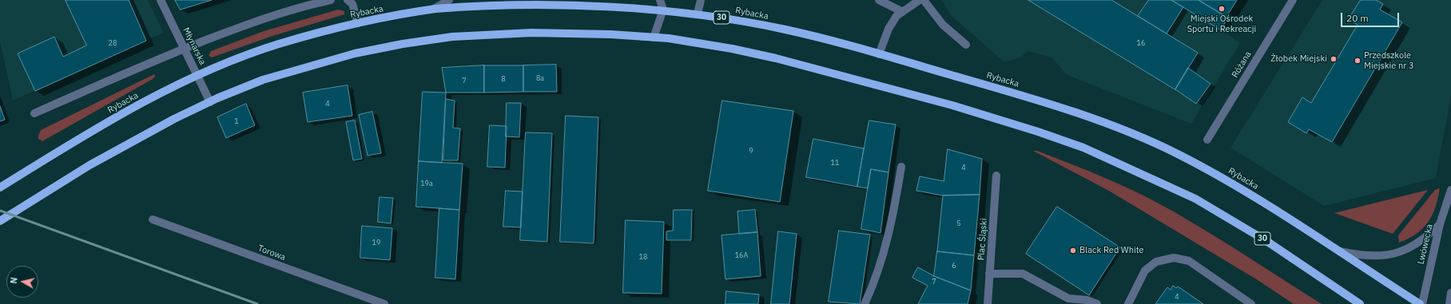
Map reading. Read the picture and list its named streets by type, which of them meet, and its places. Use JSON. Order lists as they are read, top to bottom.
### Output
{
  "streets": {
    "main road": ["Rybacka", "30"],
    "street": [
      "Młynarska",
      "Różana",
      "Plac Śląski",
      "Lwówecka",
      "Torowa"
    ]
  },
  "crossings": [
    ["Rybacka", "Młynarska"],
    ["30", "Młynarska"]
  ],
  "places": [
    "Miejski Ośrodek Sportu i Rekreacji",
    "Żłobek Miejski",
    "Przedszkole Miejskie nr 3",
    "Black Red White"
  ],
  "house_numbers": [
    "28",
    "16",
    "8a",
    "8",
    "7",
    "4",
    "1",
    "9",
    "11",
    "4",
    "19a",
    "5",
    "19",
    "16A",
    "18",
    "6",
    "7",
    "4"
  ],
  "scale_bar": "20 m",
  "north": "left"
}
